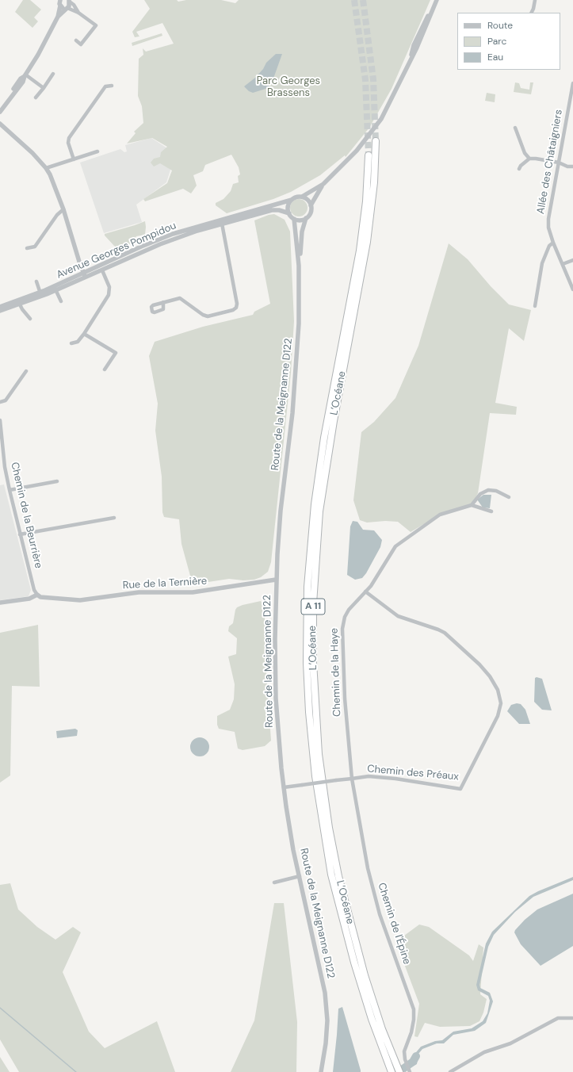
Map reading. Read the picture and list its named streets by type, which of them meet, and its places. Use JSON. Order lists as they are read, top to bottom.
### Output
{
  "streets": {
    "highway": ["L’Océane", "A 11"],
    "street": [
      "Allée des Châtaigniers",
      "Avenue Georges Pompidou",
      "Route de la Meignanne D122",
      "Chemin de la Beurrière",
      "Rue de la Ternière",
      "Chemin de la Haye",
      "Chemin des Préaux",
      "Chemin de l'Épine"
    ]
  },
  "crossings": [
    ["Route de la Meignanne D122", "Rue de la Ternière"],
    ["Chemin de la Beurrière", "Rue de la Ternière"],
    ["Chemin de la Haye", "Chemin des Préaux"],
    ["Chemin de la Haye", "Chemin de l'Épine"],
    ["Chemin des Préaux", "Chemin de l'Épine"]
  ],
  "parks": ["Parc Georges Brassens"],
  "legend": ["Route", "Parc", "Eau"]
}
